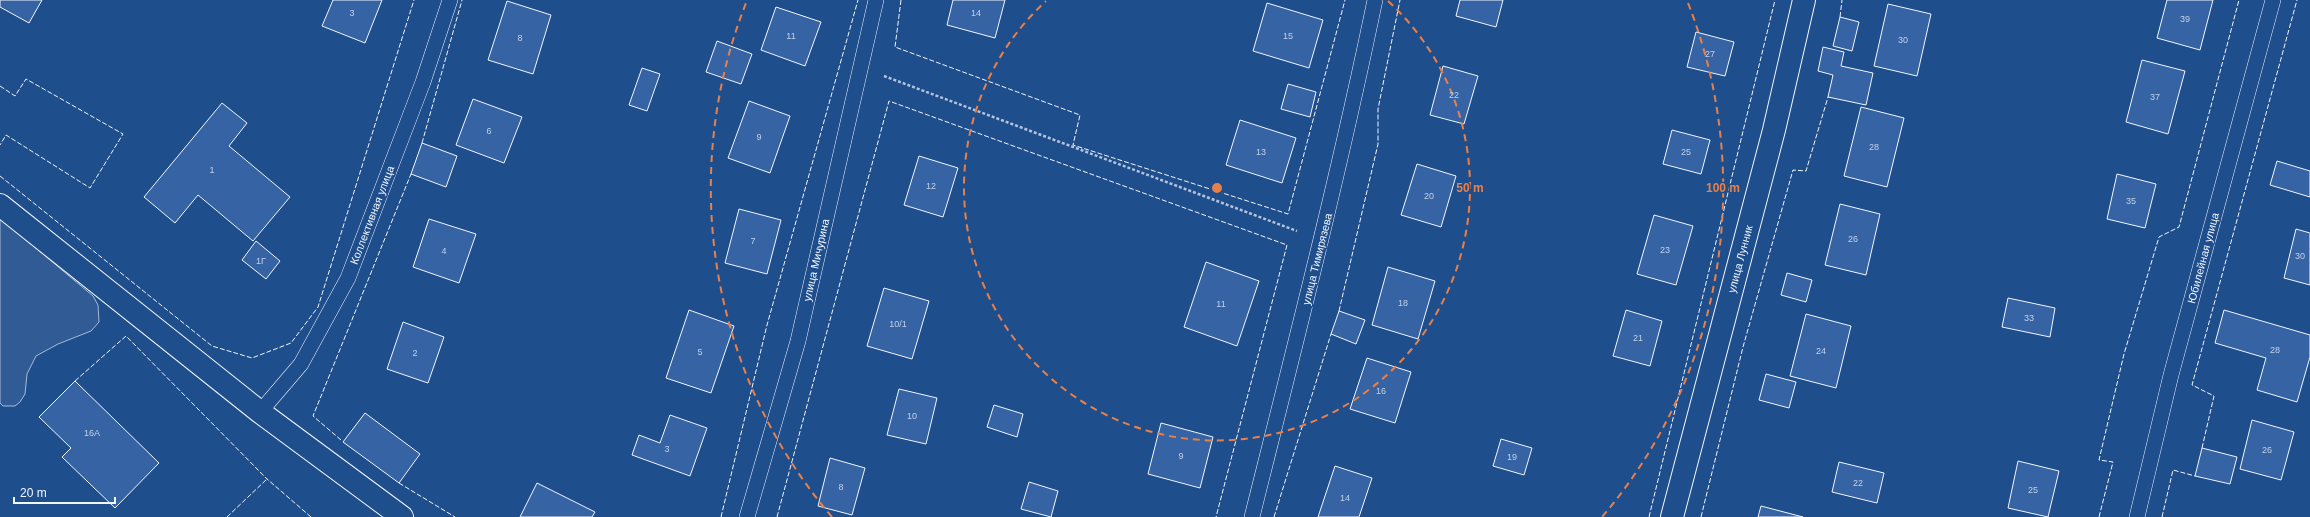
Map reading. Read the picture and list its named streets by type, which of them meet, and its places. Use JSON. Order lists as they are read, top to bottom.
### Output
{
  "streets": {
    "street": ["улица Лунник"],
    "lane": [
      "Коллективная улица",
      "Юбилейная улица",
      "улица Тимирязева",
      "улица Мичурина"
    ]
  },
  "house_numbers": [
    "3",
    "14",
    "39",
    "11",
    "15",
    "8",
    "30",
    "27",
    "22",
    "37",
    "6",
    "9",
    "28",
    "13",
    "25",
    "1",
    "12",
    "20",
    "35",
    "26",
    "7",
    "23",
    "4",
    "30",
    "1Г",
    "18",
    "11",
    "33",
    "10/1",
    "21",
    "28",
    "24",
    "5",
    "2",
    "16",
    "10",
    "16А",
    "3",
    "26",
    "9",
    "19",
    "22",
    "8",
    "25",
    "14"
  ],
  "scale_bar": "20 m",
  "rings": ["50 m", "100 m"]
}
